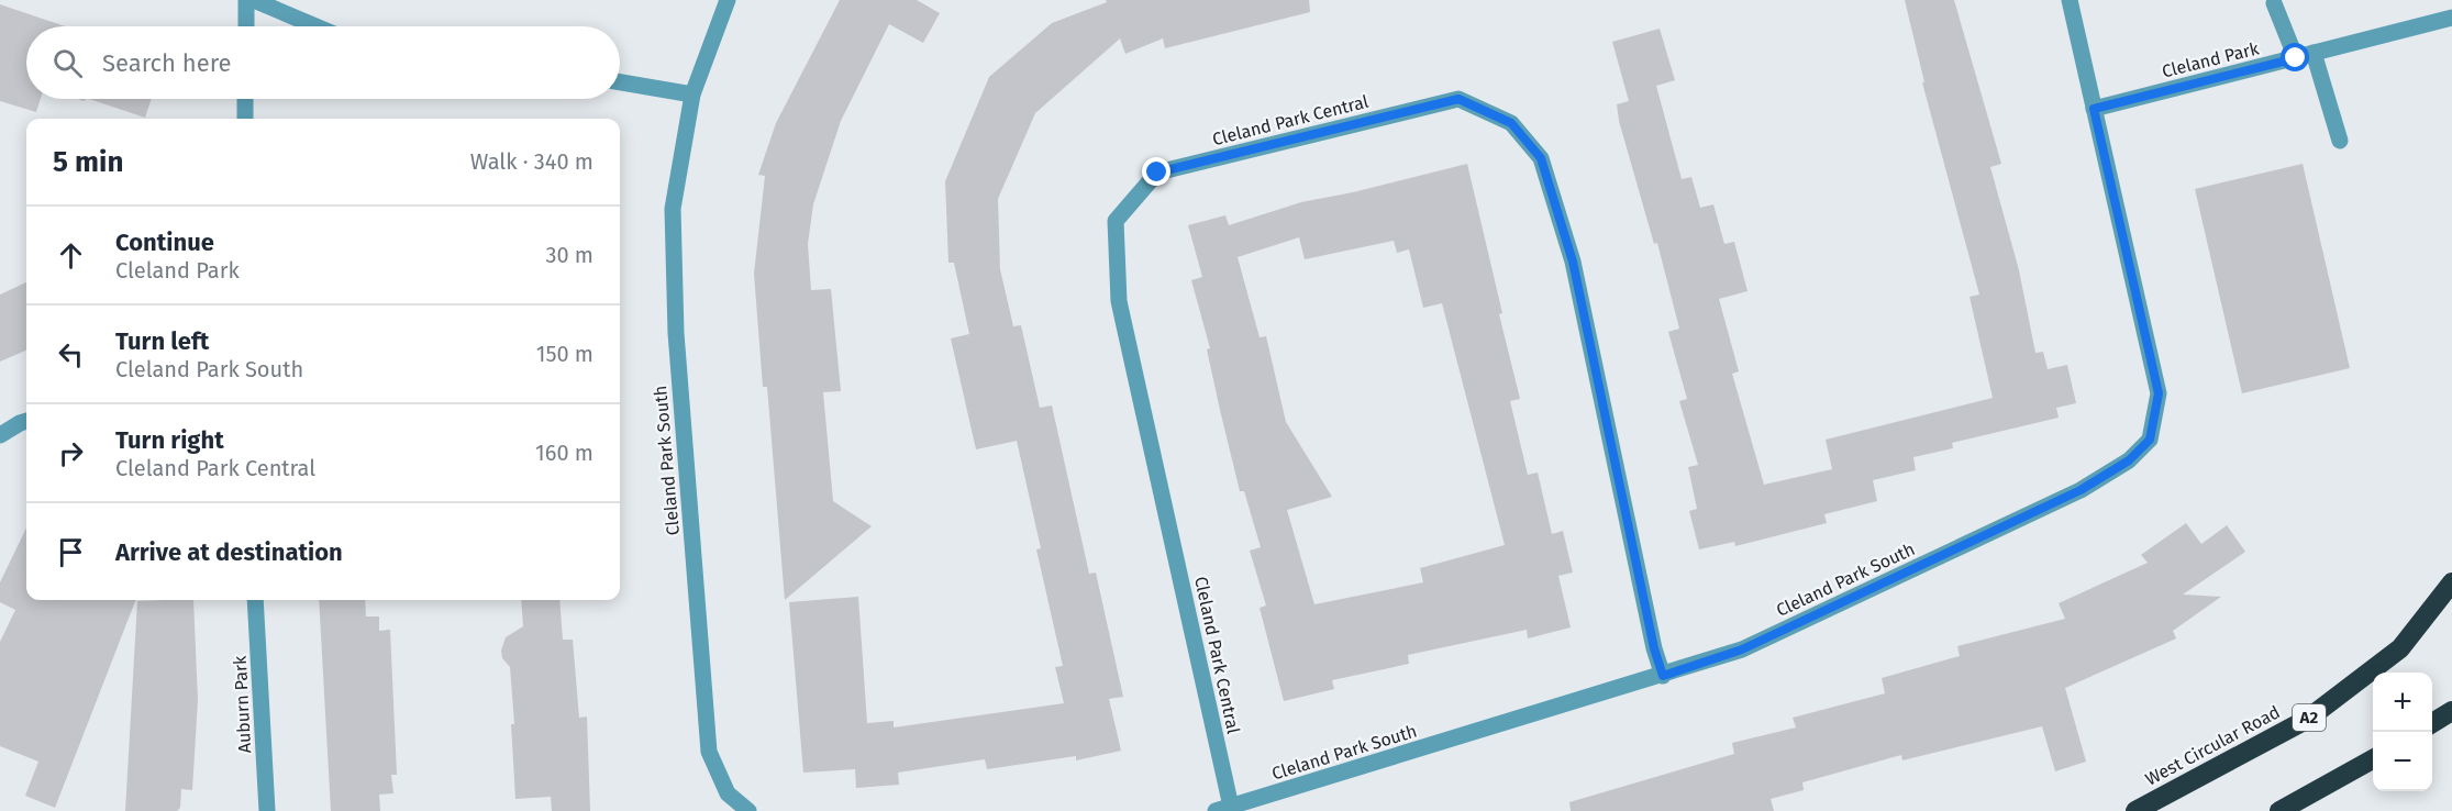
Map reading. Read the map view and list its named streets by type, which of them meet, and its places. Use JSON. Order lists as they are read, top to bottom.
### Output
{
  "streets": {
    "highway": ["A2", "West Circular Road"],
    "street": [
      "Cleland Park",
      "Cleland Park Central",
      "Cleland Park South",
      "Auburn Park"
    ]
  },
  "crossings": [
    ["Cleland Park", "Cleland Park South"],
    ["Cleland Park Central", "Cleland Park South"]
  ],
  "page": {
    "search": "Search here",
    "heading": ["5 min", "Walk · 340 m"],
    "list": [
      ["Continue", "Cleland Park", "30 m"],
      ["Turn left", "Cleland Park South", "150 m"],
      ["Turn right", "Cleland Park Central", "160 m"],
      "Arrive at destination"
    ],
    "map_buttons": ["+", "−"]
  }
}
